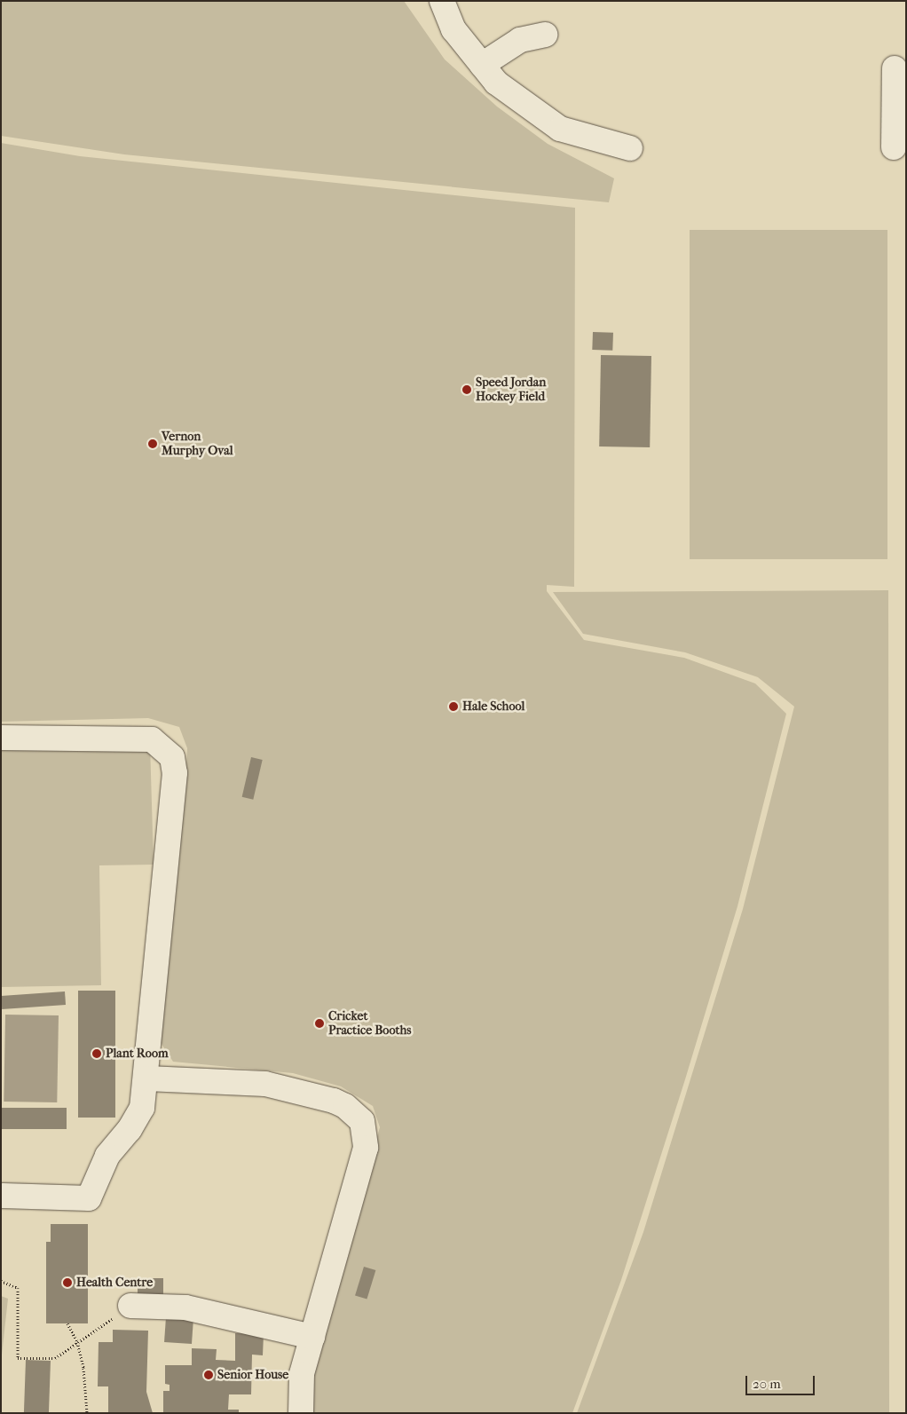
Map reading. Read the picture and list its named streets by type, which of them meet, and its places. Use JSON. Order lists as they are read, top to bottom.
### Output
{
  "places": [
    "Speed Jordan Hockey Field",
    "Vernon Murphy Oval",
    "Hale School",
    "Cricket Practice Booths",
    "Plant Room",
    "Health Centre",
    "Senior House"
  ],
  "scale_bar": "20 m"
}
